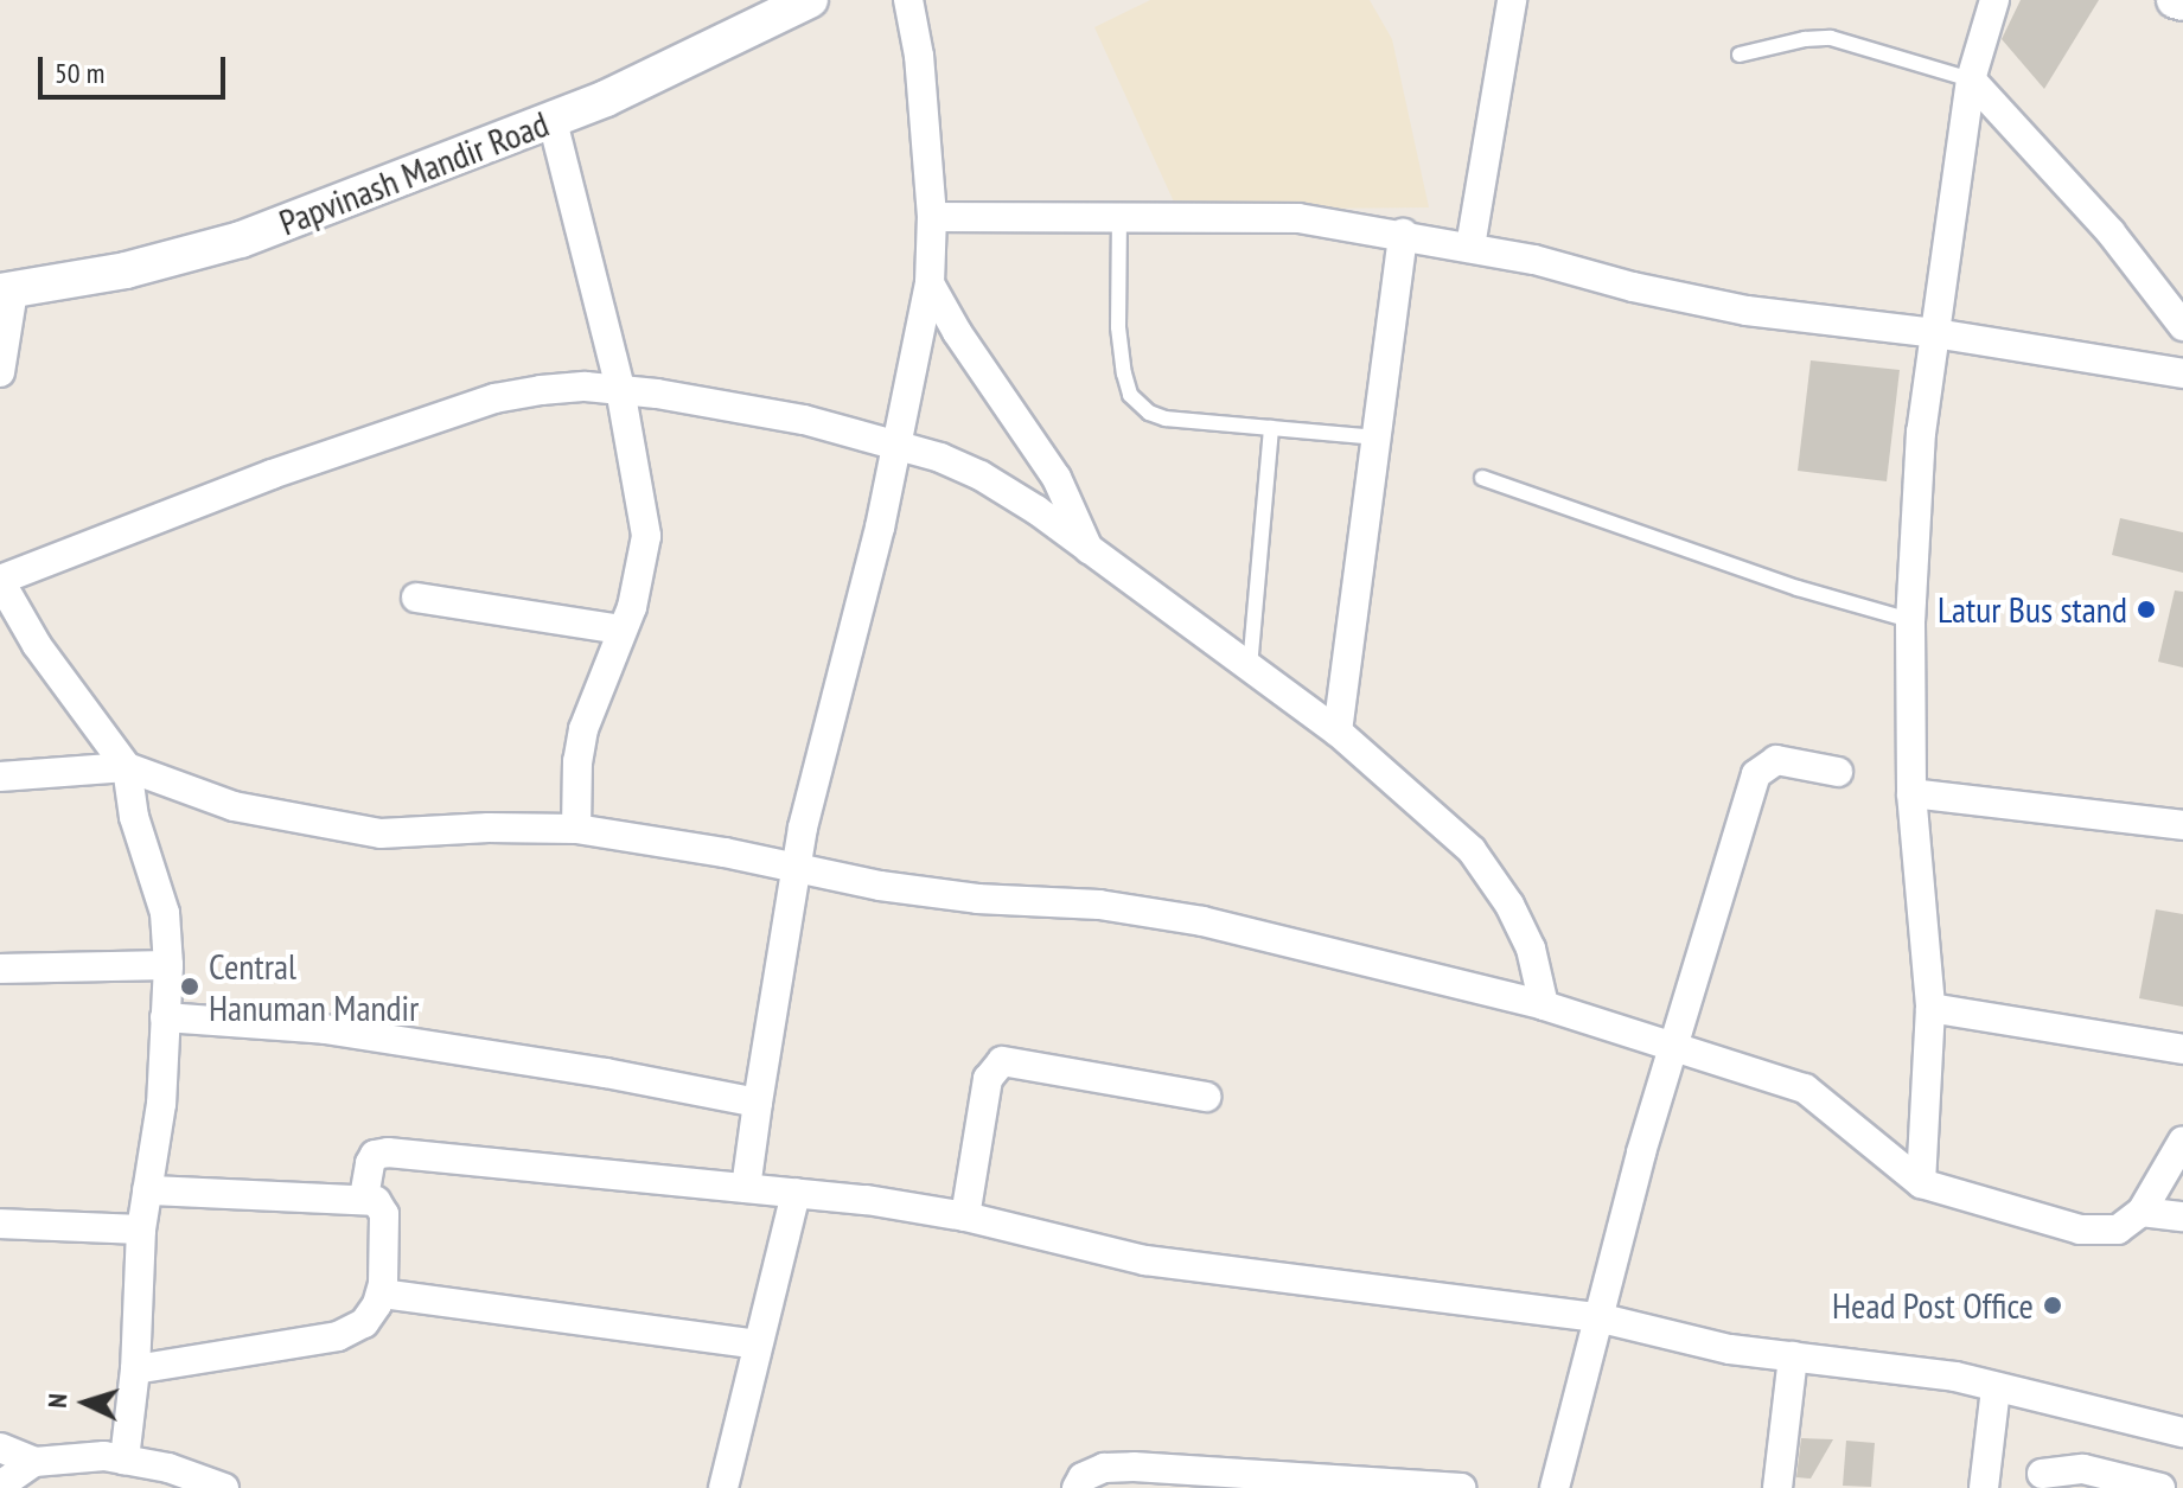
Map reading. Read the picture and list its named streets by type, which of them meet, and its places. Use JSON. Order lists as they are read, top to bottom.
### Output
{
  "streets": {
    "street": ["Papvinash Mandir Road"]
  },
  "places": ["Latur Bus stand", "Central Hanuman Mandir", "Head Post Office"],
  "scale_bar": "50 m",
  "north": "left"
}
